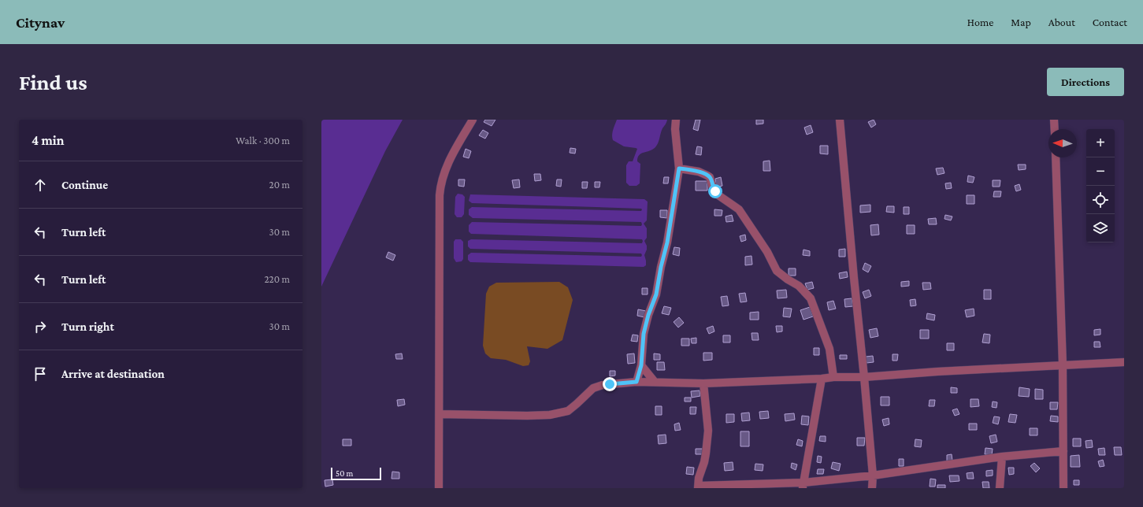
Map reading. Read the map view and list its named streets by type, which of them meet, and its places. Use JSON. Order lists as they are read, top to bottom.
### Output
{
  "scale_bar": "50 m",
  "north": "left",
  "page": {
    "header": "Citynav",
    "nav": [
      "Home",
      "Map",
      "About",
      "Contact"
    ],
    "buttons": "Directions",
    "title": "Find us",
    "heading": ["4 min", "Walk · 300 m"],
    "map_buttons": ["+", "−"],
    "list": [
      ["Continue", "20 m"],
      ["Turn left", "30 m"],
      ["Turn left", "220 m"],
      ["Turn right", "30 m"],
      "Arrive at destination"
    ],
    "scale": "50 m"
  }
}
